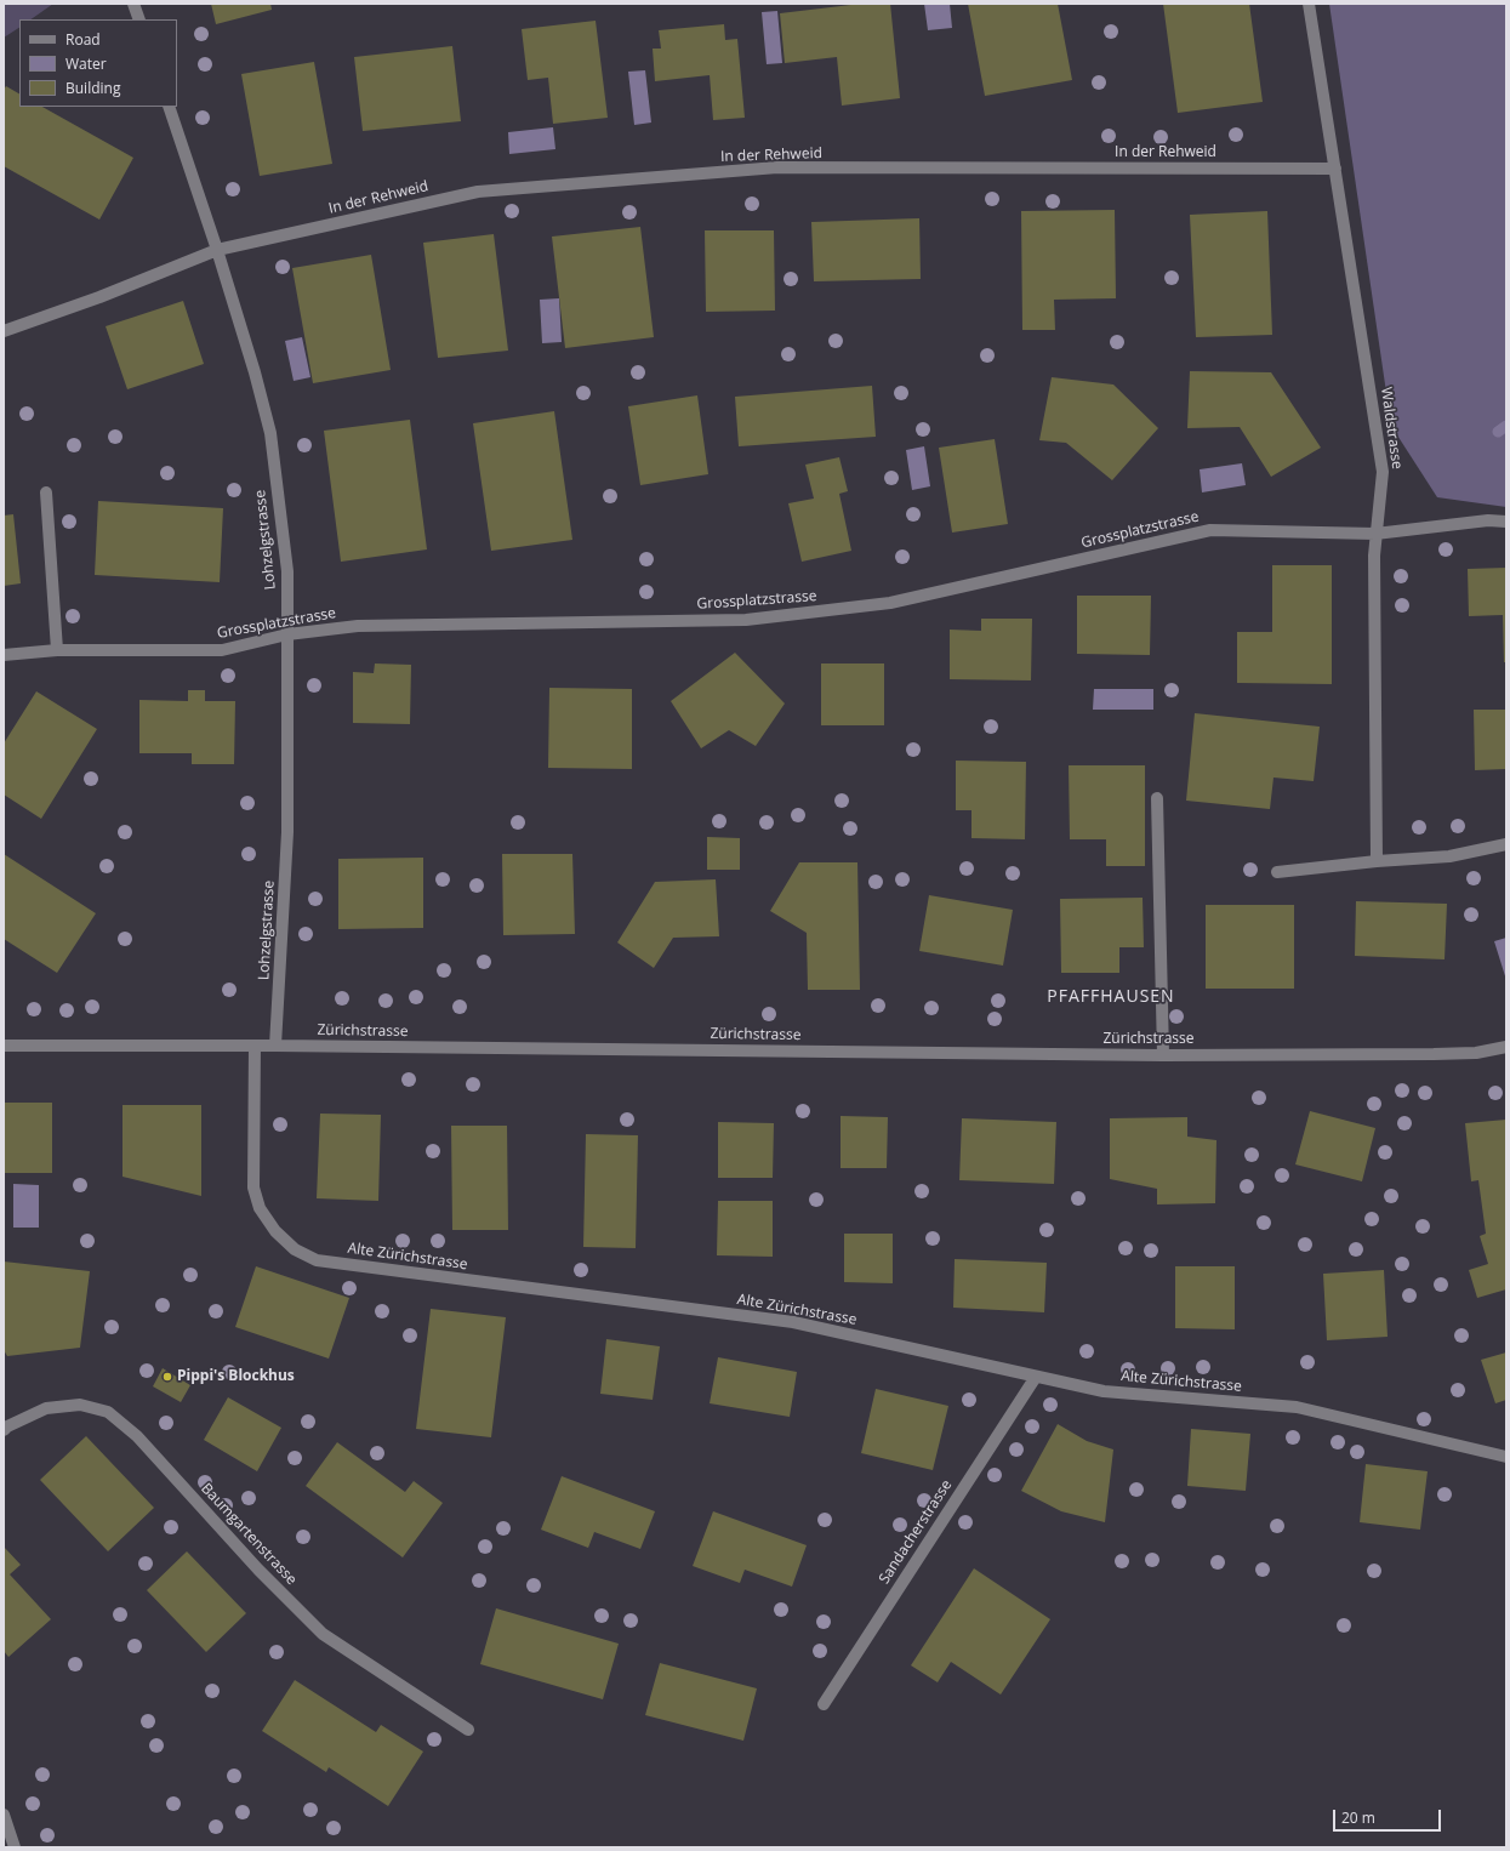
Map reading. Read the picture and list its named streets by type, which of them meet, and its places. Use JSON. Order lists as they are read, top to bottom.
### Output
{
  "streets": {
    "street": [
      "In der Rehweid",
      "Waldstrasse",
      "Grossplatzstrasse",
      "Lohzelgstrasse",
      "Zürichstrasse",
      "Alte Zürichstrasse",
      "Sandacherstrasse",
      "Baumgartenstrasse"
    ]
  },
  "crossings": [
    ["In der Rehweid", "Waldstrasse"],
    ["In der Rehweid", "Lohzelgstrasse"],
    ["Waldstrasse", "Grossplatzstrasse"],
    ["Grossplatzstrasse", "Lohzelgstrasse"],
    ["Lohzelgstrasse", "Zürichstrasse"],
    ["Zürichstrasse", "Alte Zürichstrasse"],
    ["Alte Zürichstrasse", "Sandacherstrasse"]
  ],
  "districts": ["PFAFFHAUSEN"],
  "places": ["Pippi's Blockhus"],
  "legend": ["Road", "Water", "Building"],
  "scale_bar": "20 m"
}
